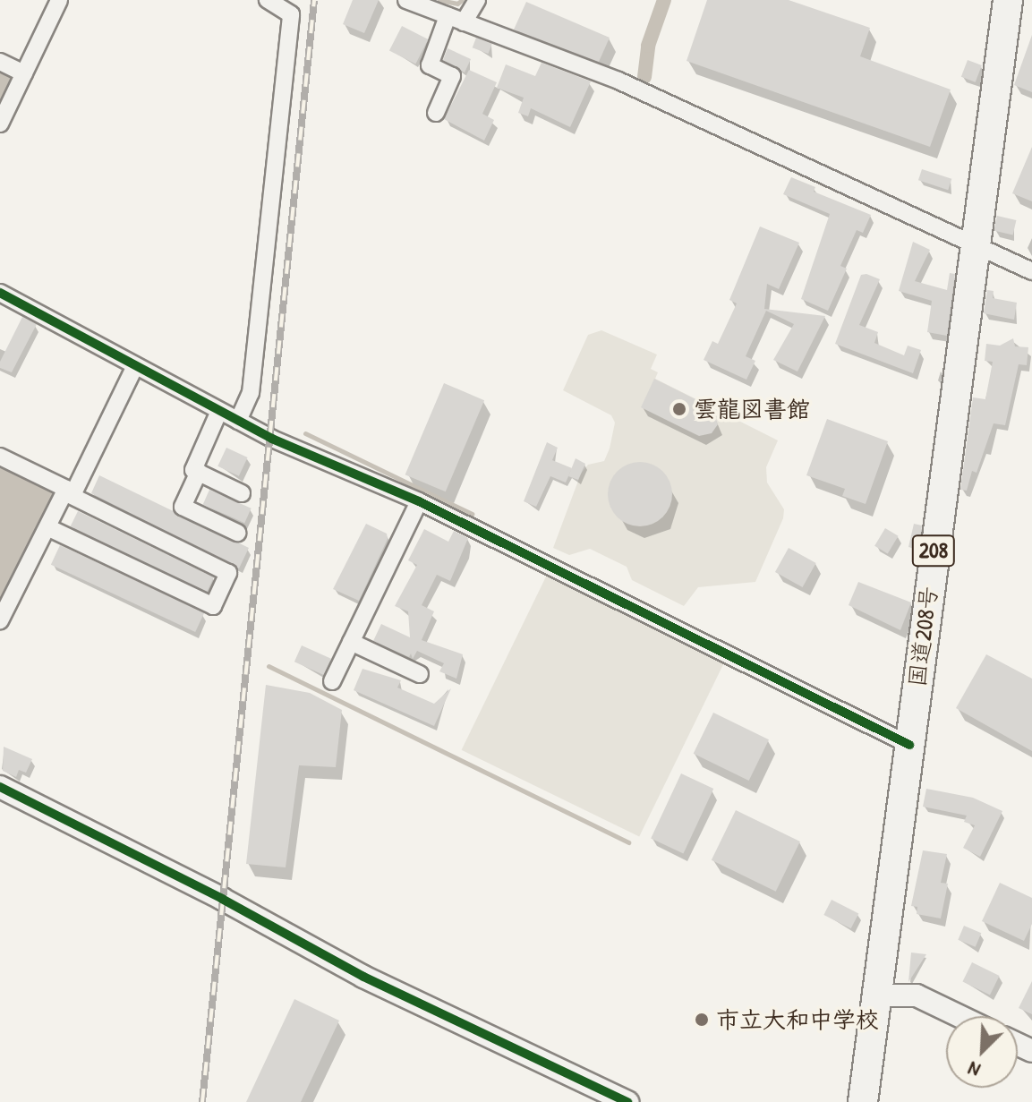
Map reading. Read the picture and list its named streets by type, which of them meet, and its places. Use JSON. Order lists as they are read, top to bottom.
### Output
{
  "streets": {
    "highway": ["208", "国道208号"]
  },
  "places": ["雲龍図書館", "市立大和中学校"],
  "north": "bottom left"
}
